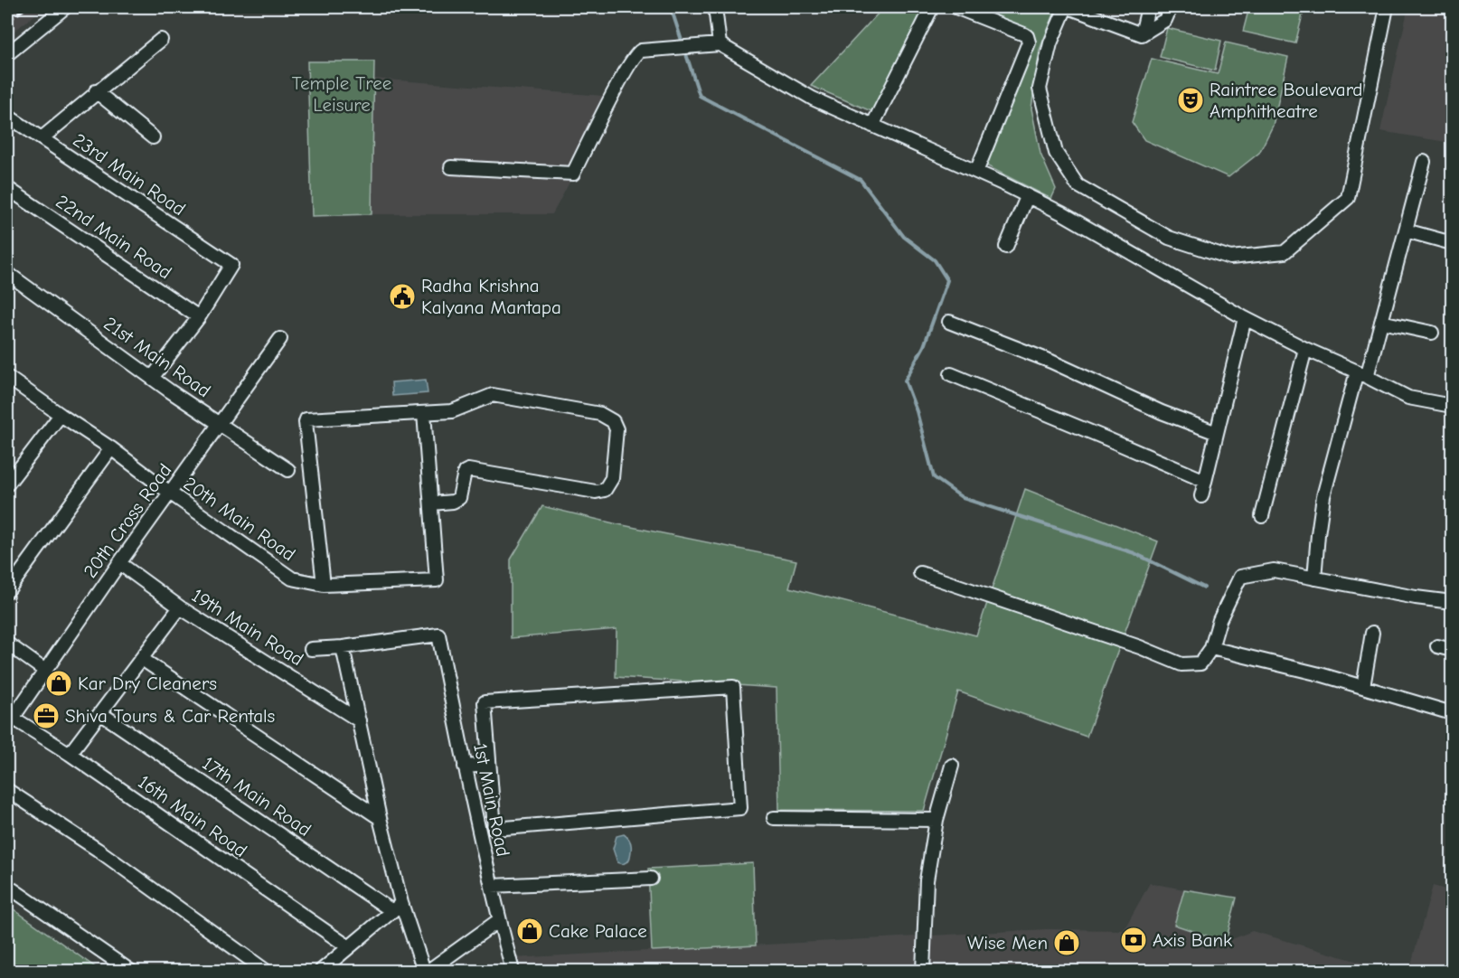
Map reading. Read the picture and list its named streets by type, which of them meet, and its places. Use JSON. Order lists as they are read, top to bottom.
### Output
{
  "streets": {
    "street": [
      "23rd Main Road",
      "22nd Main Road",
      "21st Main Road",
      "20th Main Road",
      "20th Cross Road",
      "19th Main Road",
      "17th Main Road",
      "1st Main Road",
      "16th Main Road"
    ]
  },
  "crossings": [
    ["23rd Main Road", "22nd Main Road"],
    ["21st Main Road", "20th Cross Road"],
    ["20th Main Road", "20th Cross Road"],
    ["20th Cross Road", "19th Main Road"],
    ["20th Cross Road", "16th Main Road"]
  ],
  "parks": ["Temple Tree Leisure"],
  "places": {
    "theatre": ["Raintree Boulevard Amphitheatre"],
    "public building": ["Radha Krishna Kalyana Mantapa"],
    "shop": ["Kar Dry Cleaners", "Cake Palace", "Wise Men"],
    "office": ["Shiva Tours & Car Rentals"],
    "bank": ["Axis Bank"]
  }
}
